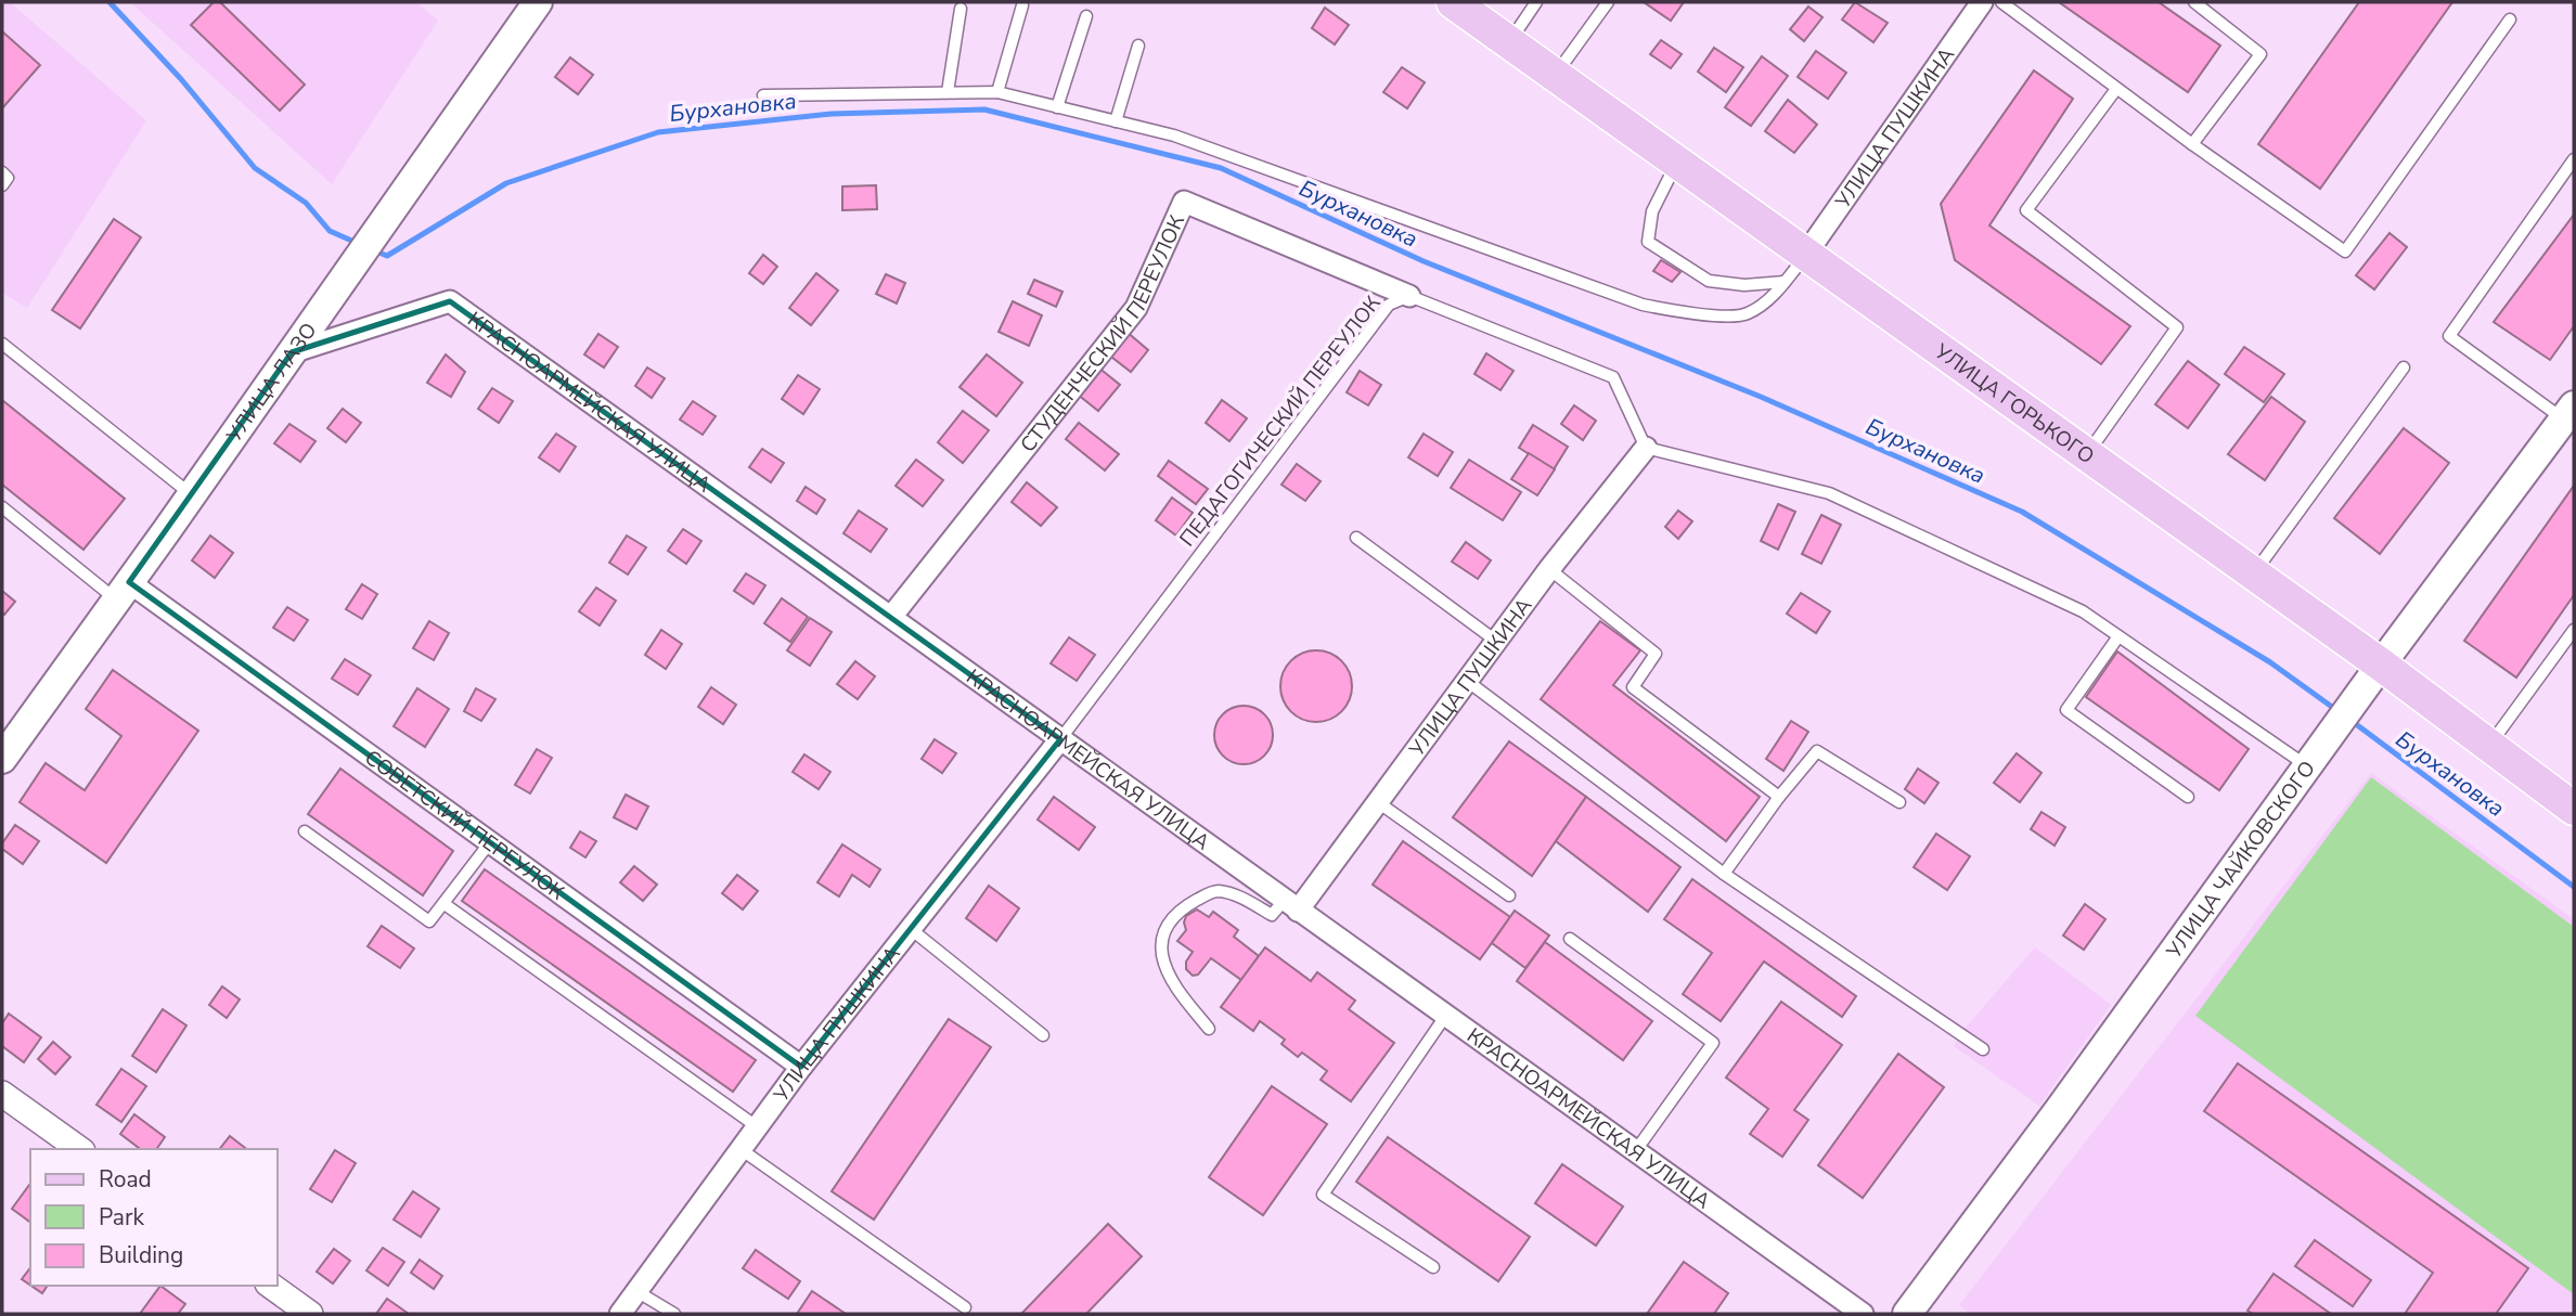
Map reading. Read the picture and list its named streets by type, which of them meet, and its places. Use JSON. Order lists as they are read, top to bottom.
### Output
{
  "streets": {
    "main road": ["УЛИЦА ЛАЗО", "УЛИЦА ГОРЬКОГО", "УЛИЦА ЧАЙКОВСКОГО"],
    "street": [
      "УЛИЦА ПУШКИНА",
      "СТУДЕНЧЕСКИЙ ПЕРЕУЛОК",
      "КРАСНОАРМЕЙСКАЯ УЛИЦА",
      "СОВЕТСКИЙ ПЕРЕУЛОК"
    ],
    "lane": ["ПЕДАГОГИЧЕСКИЙ ПЕРЕУЛОК"]
  },
  "crossings": [
    ["УЛИЦА ПУШКИНА", "КРАСНОАРМЕЙСКАЯ УЛИЦА"],
    ["УЛИЦА ПУШКИНА", "УЛИЦА ГОРЬКОГО"],
    ["УЛИЦА ПУШКИНА", "ПЕДАГОГИЧЕСКИЙ ПЕРЕУЛОК"],
    ["УЛИЦА ПУШКИНА", "СОВЕТСКИЙ ПЕРЕУЛОК"],
    ["СТУДЕНЧЕСКИЙ ПЕРЕУЛОК", "КРАСНОАРМЕЙСКАЯ УЛИЦА"],
    ["СТУДЕНЧЕСКИЙ ПЕРЕУЛОК", "ПЕДАГОГИЧЕСКИЙ ПЕРЕУЛОК"],
    ["УЛИЦА ЛАЗО", "КРАСНОАРМЕЙСКАЯ УЛИЦА"],
    ["УЛИЦА ЛАЗО", "СОВЕТСКИЙ ПЕРЕУЛОК"],
    ["КРАСНОАРМЕЙСКАЯ УЛИЦА", "ПЕДАГОГИЧЕСКИЙ ПЕРЕУЛОК"],
    ["УЛИЦА ГОРЬКОГО", "УЛИЦА ЧАЙКОВСКОГО"]
  ],
  "water": ["Бурхановка"],
  "legend": ["Road", "Park", "Building"]
}
